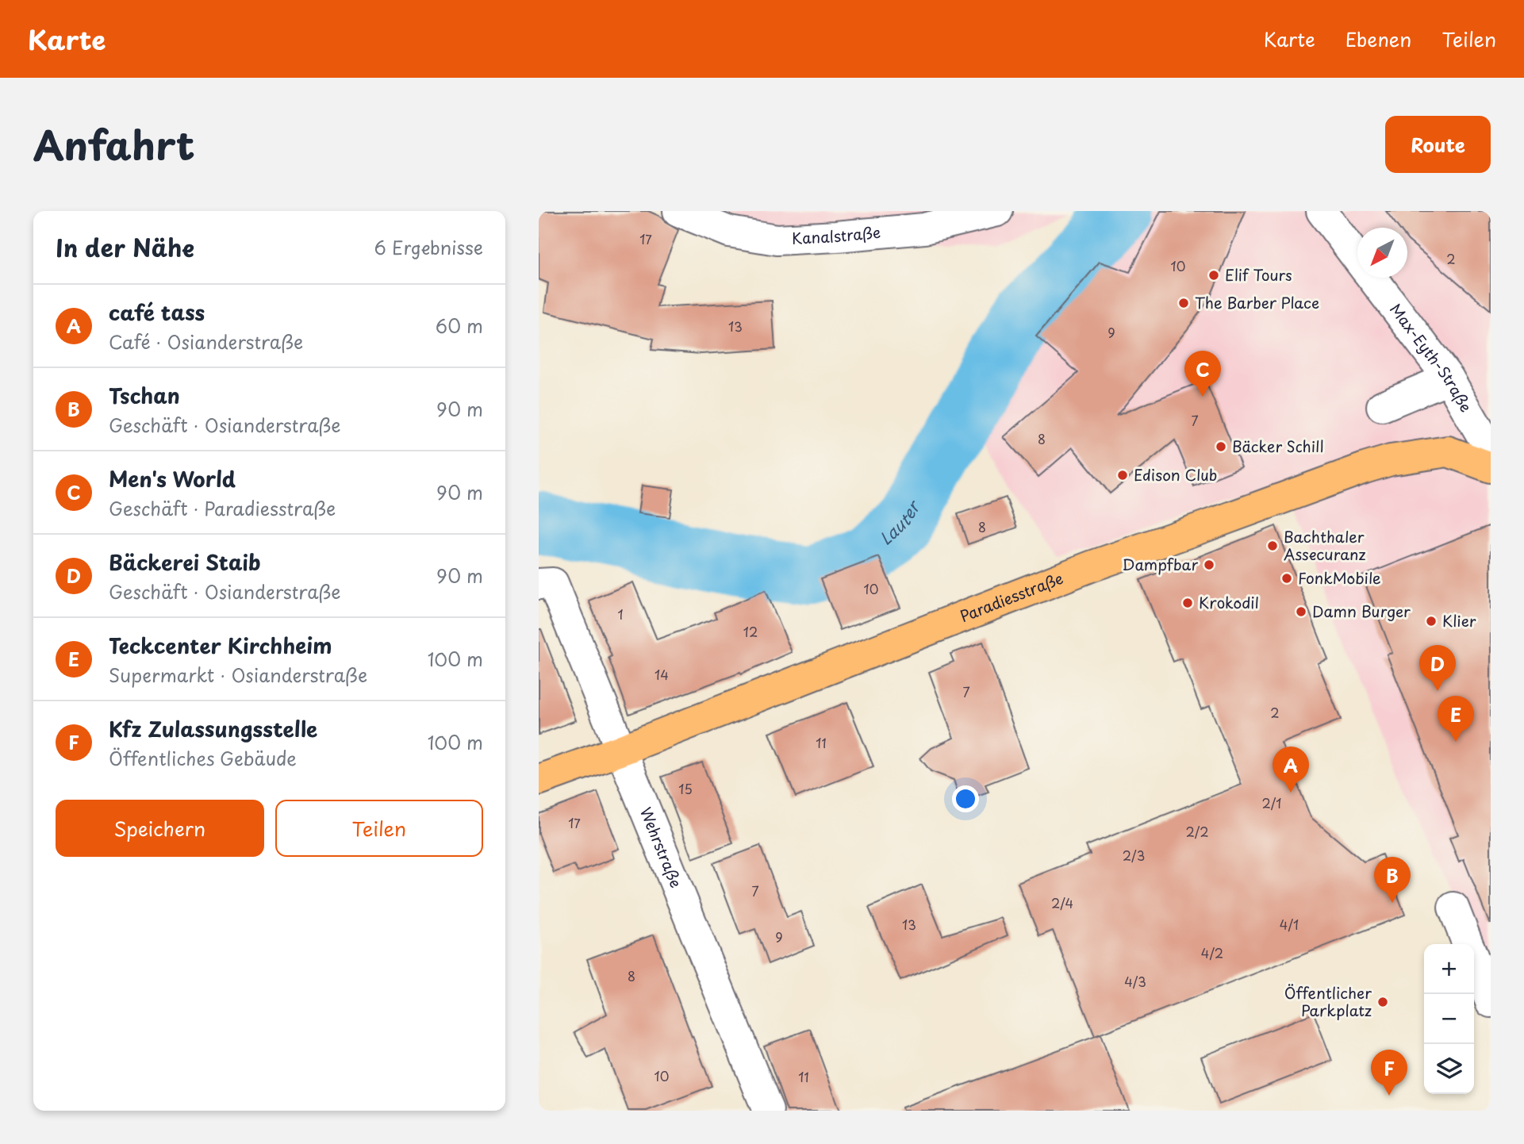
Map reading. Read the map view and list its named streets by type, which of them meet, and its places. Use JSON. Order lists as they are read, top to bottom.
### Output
{
  "streets": {
    "main road": ["Paradiesstraße"],
    "street": ["Kanalstraße", "Max-Eyth-Straße", "Wehrstraße"]
  },
  "crossings": [
    ["Paradiesstraße", "Wehrstraße"]
  ],
  "water": ["Lauter"],
  "places": [
    "Elif Tours",
    "The Barber Place",
    "Bäcker Schill",
    "Edison Club",
    "Bachthaler Assecuranz",
    "Dampfbar",
    "FonkMobile",
    "Krokodil",
    "Damn Burger",
    "Klier",
    "Öffentlicher Parkplatz"
  ],
  "house_numbers": [
    "17",
    "2",
    "10",
    "13",
    "9",
    "7",
    "8",
    "8",
    "10",
    "1",
    "12",
    "14",
    "7",
    "2",
    "11",
    "15",
    "2/1",
    "17",
    "2/2",
    "2/3",
    "7",
    "2/4",
    "13",
    "4/1",
    "9",
    "4/2",
    "8",
    "4/3",
    "10",
    "11"
  ],
  "north": "bottom left",
  "page": {
    "header": "Karte",
    "nav": ["Karte", "Ebenen", "Teilen"],
    "title": "Anfahrt",
    "buttons": [
      "Route",
      ["Speichern", "Teilen"]
    ],
    "heading": ["In der Nähe", "6 Ergebnisse"],
    "list": [
      {
        "mark": "A",
        "name": "café tass",
        "note": "Café · Osianderstraße",
        "value": "60 m"
      },
      {
        "mark": "B",
        "name": "Tschan",
        "note": "Geschäft · Osianderstraße",
        "value": "90 m"
      },
      {
        "mark": "C",
        "name": "Men's World",
        "note": "Geschäft · Paradiesstraße",
        "value": "90 m"
      },
      {
        "mark": "D",
        "name": "Bäckerei Staib",
        "note": "Geschäft · Osianderstraße",
        "value": "90 m"
      },
      {
        "mark": "E",
        "name": "Teckcenter Kirchheim",
        "note": "Supermarkt · Osianderstraße",
        "value": "100 m"
      },
      {
        "mark": "F",
        "name": "Kfz Zulassungsstelle",
        "note": "Öffentliches Gebäude",
        "value": "100 m"
      }
    ],
    "pins": [
      "C",
      "D",
      "E",
      "A",
      "B",
      "F"
    ],
    "map_buttons": ["+", "−"]
  }
}
